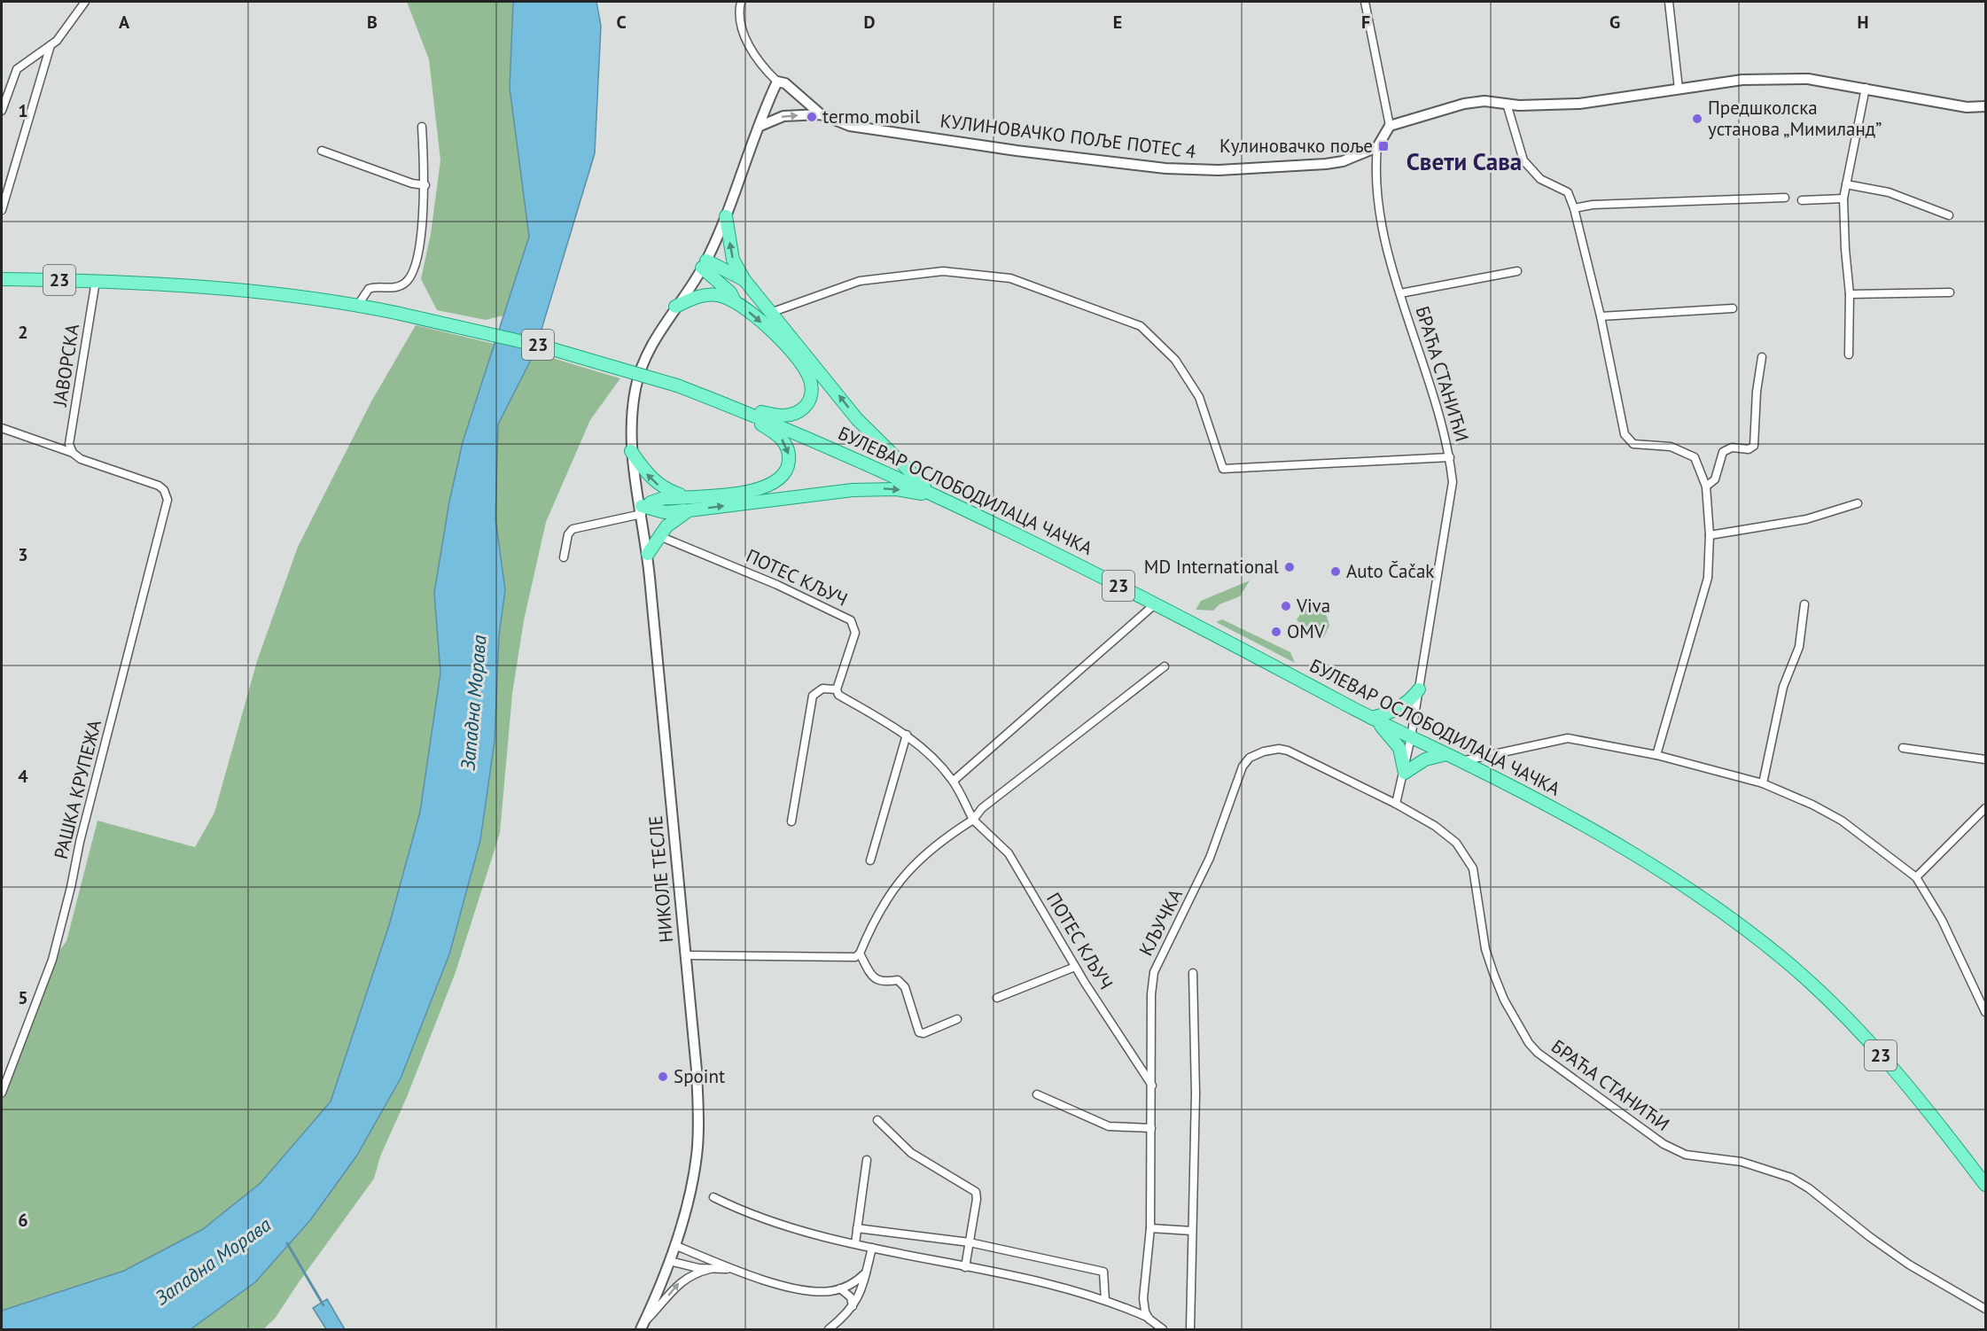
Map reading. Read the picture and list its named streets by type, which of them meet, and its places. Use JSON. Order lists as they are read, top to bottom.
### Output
{
  "streets": {
    "main road": ["23", "БУЛЕВАР ОСЛОБОДИЛАЦА ЧАЧКА"],
    "street": [
      "КУЛИНОВАЧКО ПОЉЕ ПОТЕС 4",
      "ЈАВОРСКА",
      "БРАЋА СТАНИЋИ",
      "ПОТЕС КЉУЧ",
      "РАШКА КРУПЕЖА",
      "НИКОЛЕ ТЕСЛЕ",
      "КЉУЧКА"
    ]
  },
  "crossings": [
    ["КУЛИНОВАЧКО ПОЉЕ ПОТЕС 4", "БРАЋА СТАНИЋИ"],
    ["ЈАВОРСКА", "БУЛЕВАР ОСЛОБОДИЛАЦА ЧАЧКА"],
    ["ЈАВОРСКА", "РАШКА КРУПЕЖА"],
    ["БРАЋА СТАНИЋИ", "БУЛЕВАР ОСЛОБОДИЛАЦА ЧАЧКА"],
    ["БРАЋА СТАНИЋИ", "КЉУЧКА"],
    ["ПОТЕС КЉУЧ", "КЉУЧКА"]
  ],
  "districts": ["Свети Сава"],
  "water": ["Западна Морава"],
  "places": {
    "other": [
      "termo mobil",
      "Предшколска установа „Мимиланд”",
      "MD International",
      "Auto Čačak",
      "Viva",
      "OMV",
      "Spoint"
    ],
    "transit": ["Кулиновачко поље"]
  },
  "grid": {
    "columns": [
      "A",
      "B",
      "C",
      "D",
      "E",
      "F",
      "G",
      "H"
    ],
    "rows": [
      "1",
      "2",
      "3",
      "4",
      "5",
      "6"
    ]
  }
}
